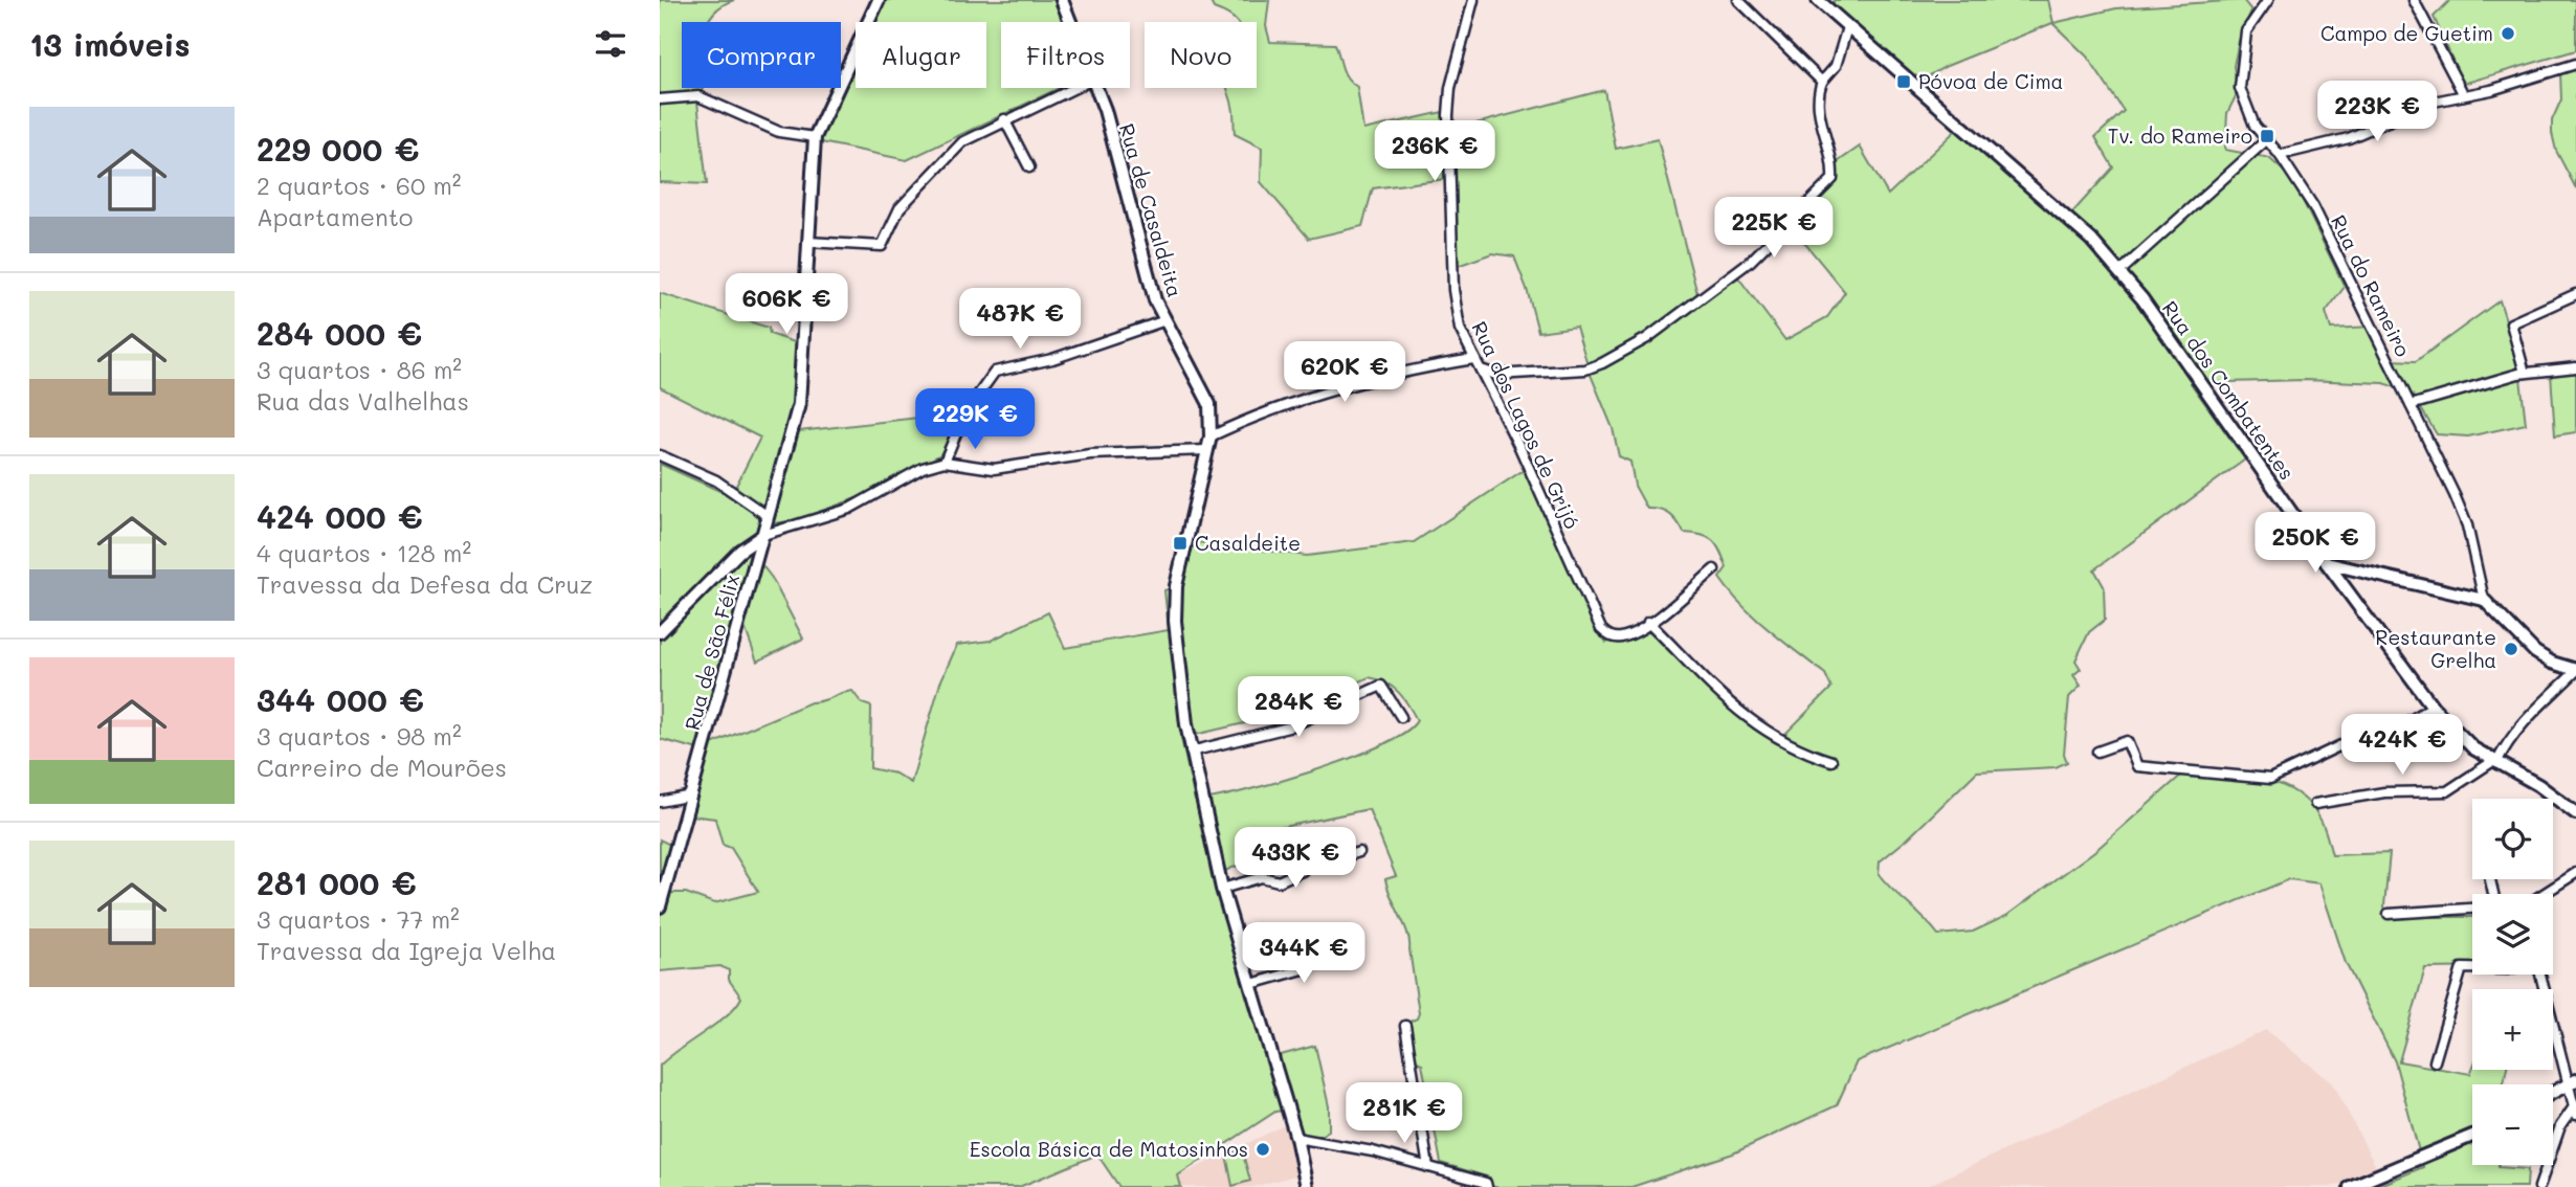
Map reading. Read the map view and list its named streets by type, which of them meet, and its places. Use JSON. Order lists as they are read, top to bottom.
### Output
{
  "streets": {
    "main road": ["Rua de Casaldeita", "Rua dos Combatentes", "Rua de São Félix"],
    "street": ["Rua do Rameiro", "Rua dos Lagos de Grijó"]
  },
  "places": {
    "other": ["Campo de Guetim", "Restaurante Grelha", "Escola Básica de Matosinhos"],
    "transit": ["Póvoa de Cima", "Tv. do Rameiro", "Casaldeite"]
  },
  "page": {
    "heading": "13 imóveis",
    "chip": [
      "Comprar",
      "Alugar",
      "Filtros",
      "Novo"
    ],
    "price": [
      "223K €",
      "236K €",
      "225K €",
      "606K €",
      "487K €",
      "620K €",
      "229K €",
      "250K €",
      "284K €",
      "424K €",
      "433K €",
      "344K €",
      "281K €"
    ],
    "list": [
      {
        "name": "229 000 €",
        "note": "2 quartos · 60 m² · Apartamento"
      },
      {
        "name": "284 000 €",
        "note": "3 quartos · 86 m² · Rua das Valhelhas"
      },
      {
        "name": "424 000 €",
        "note": "4 quartos · 128 m² · Travessa da Defesa da Cruz"
      },
      {
        "name": "344 000 €",
        "note": "3 quartos · 98 m² · Carreiro de Mourões"
      },
      {
        "name": "281 000 €",
        "note": "3 quartos · 77 m² · Travessa da Igreja Velha"
      }
    ],
    "map_buttons": ["+", "−"]
  }
}
